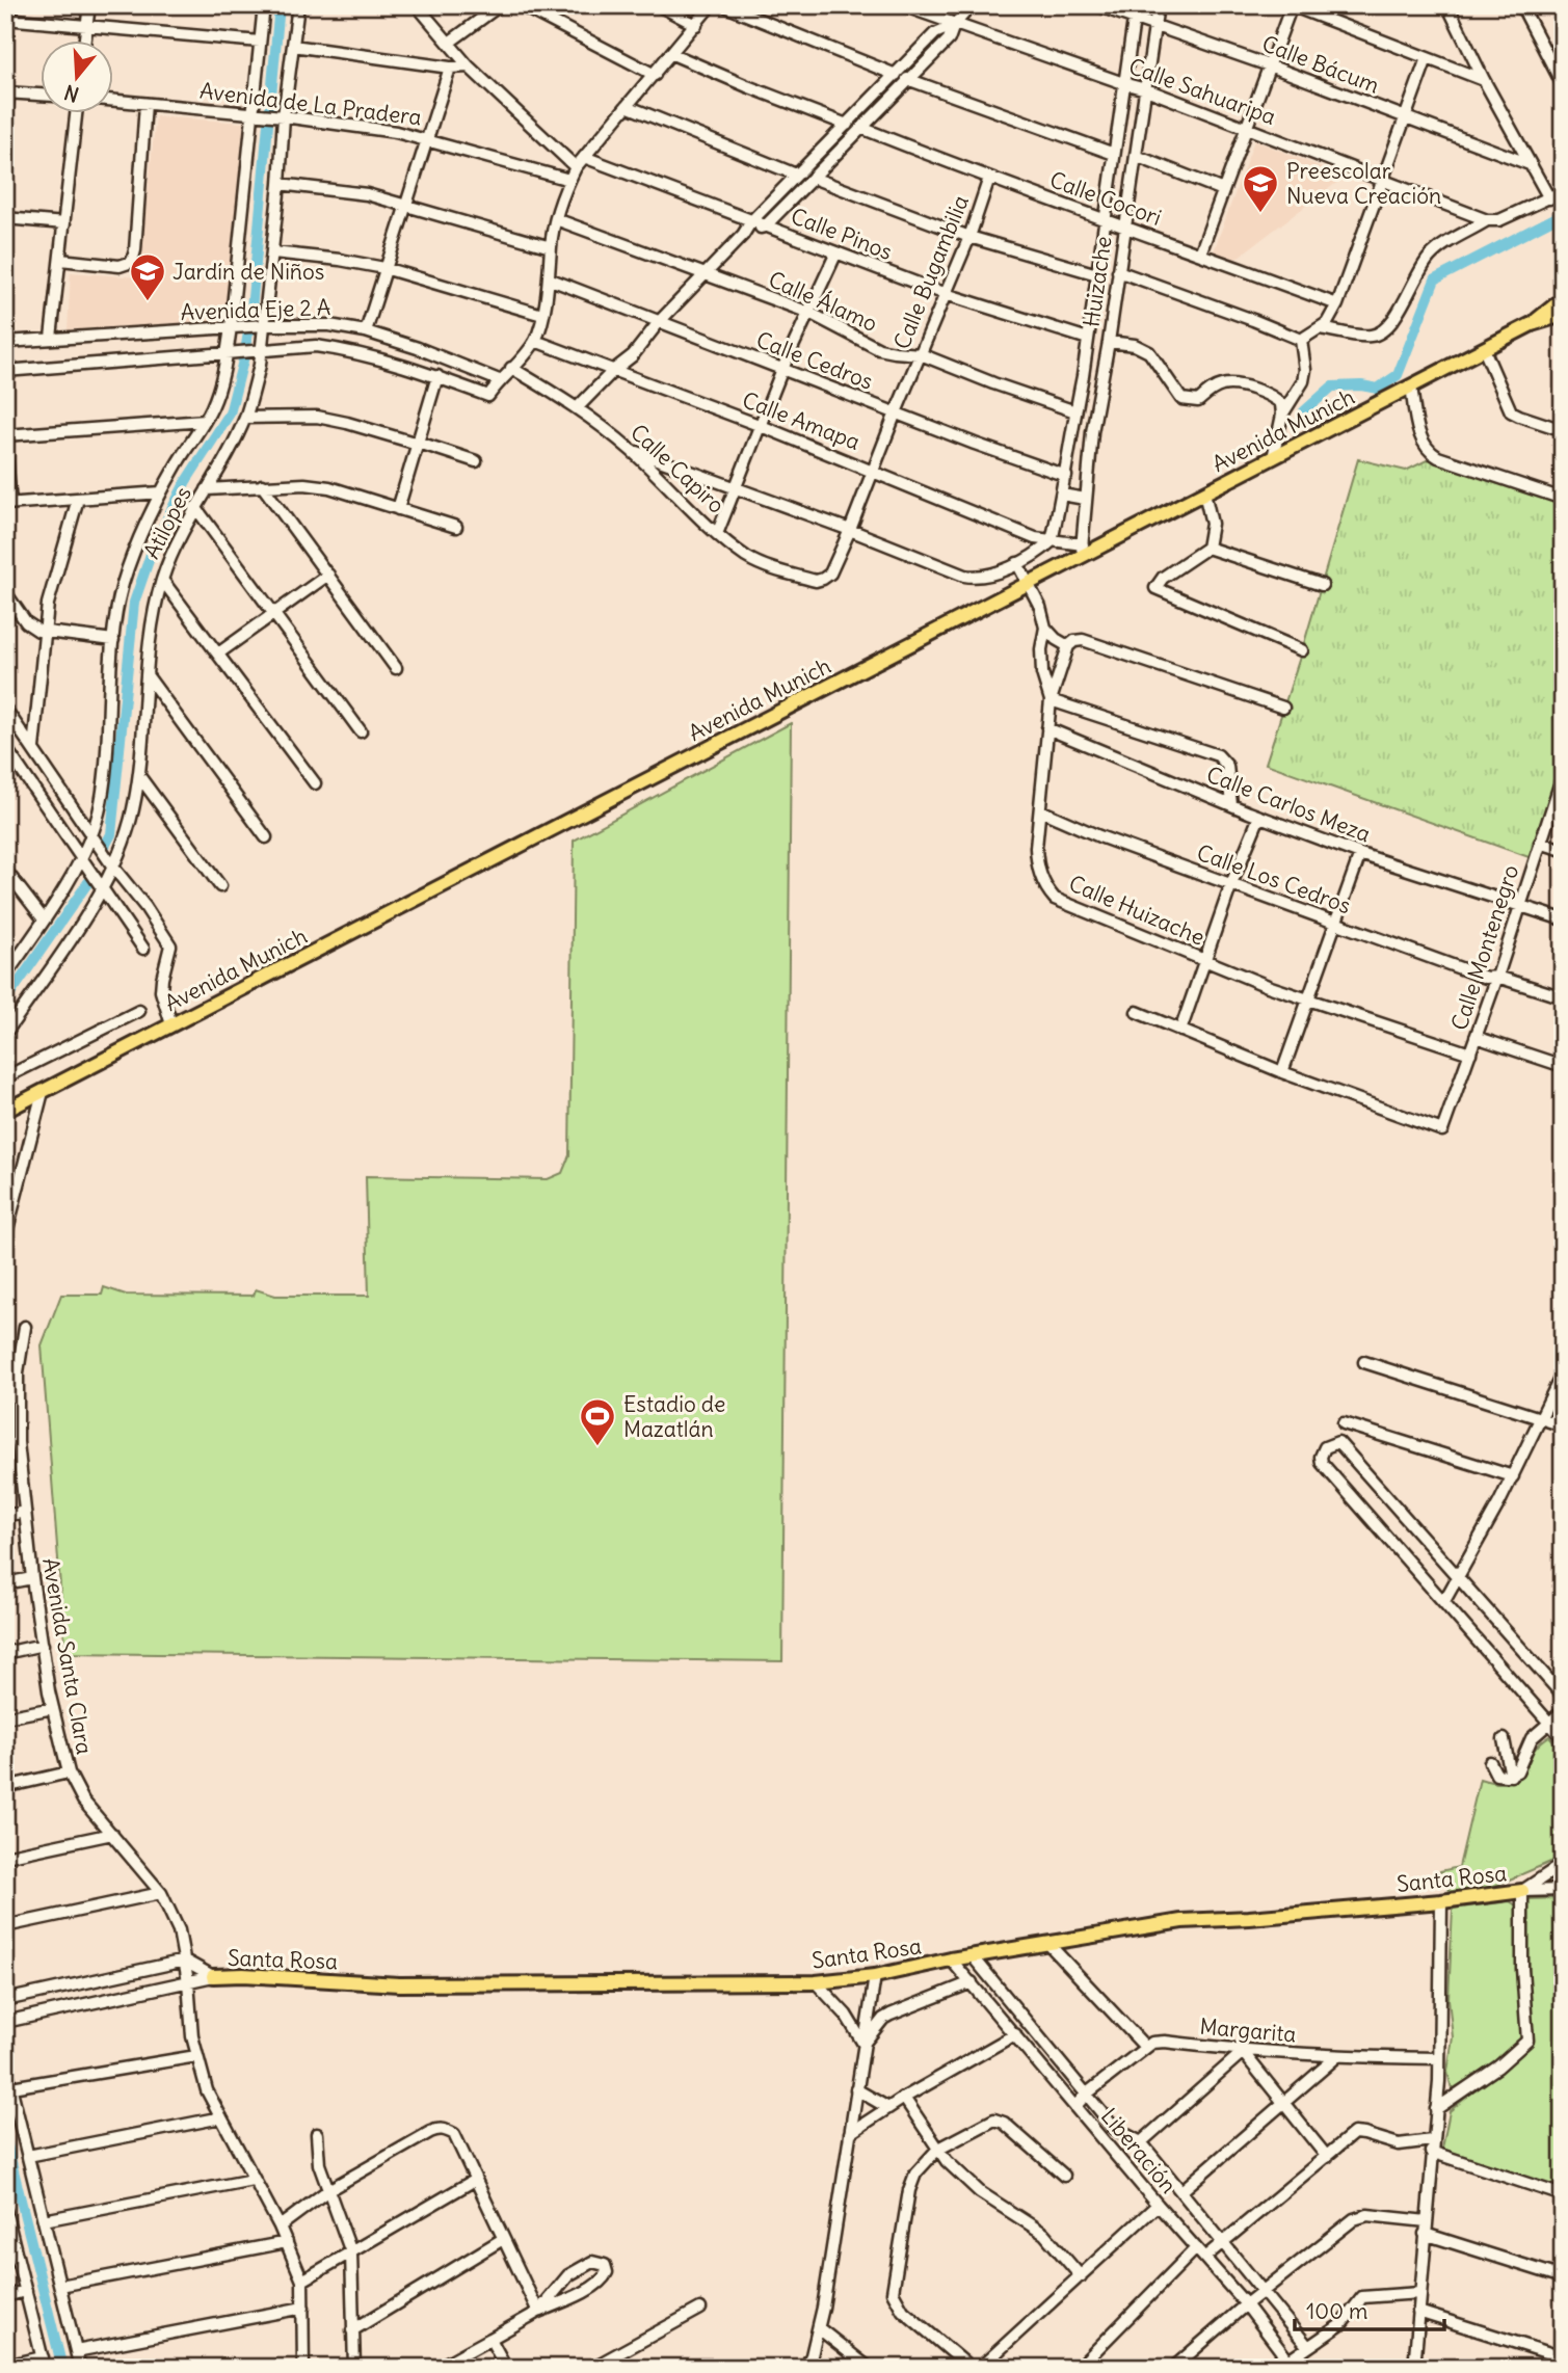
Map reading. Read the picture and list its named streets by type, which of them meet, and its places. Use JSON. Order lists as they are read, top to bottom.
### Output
{
  "streets": {
    "main road": ["Avenida Munich", "Santa Rosa"],
    "street": [
      "Calle Bácum",
      "Calle Sahuaripa",
      "Avenida de La Pradera",
      "Calle Cocori",
      "Calle Pinos",
      "Calle Bugambilia",
      "Huizache",
      "Calle Álamo",
      "Avenida Eje 2 A",
      "Calle Cedros",
      "Calle Amapa",
      "Calle Capiro",
      "Atilopes",
      "Calle Carlos Meza",
      "Calle Los Cedros",
      "Calle Huizache",
      "Calle Montenegro",
      "Avenida Santa Clara",
      "Margarita",
      "Liberación"
    ]
  },
  "crossings": [
    ["Calle Bácum", "Huizache"],
    ["Calle Sahuaripa", "Huizache"],
    ["Avenida de La Pradera", "Atilopes"],
    ["Calle Cocori", "Calle Bugambilia"],
    ["Calle Cocori", "Huizache"],
    ["Calle Pinos", "Calle Bugambilia"],
    ["Calle Pinos", "Huizache"],
    ["Calle Bugambilia", "Calle Álamo"],
    ["Calle Bugambilia", "Calle Cedros"],
    ["Calle Bugambilia", "Calle Amapa"],
    ["Calle Bugambilia", "Calle Capiro"],
    ["Huizache", "Calle Álamo"],
    ["Huizache", "Calle Cedros"],
    ["Huizache", "Calle Amapa"],
    ["Huizache", "Avenida Munich"],
    ["Avenida Eje 2 A", "Atilopes"],
    ["Avenida Munich", "Calle Huizache"],
    ["Calle Carlos Meza", "Calle Huizache"],
    ["Calle Carlos Meza", "Calle Montenegro"],
    ["Calle Los Cedros", "Calle Huizache"],
    ["Calle Los Cedros", "Calle Montenegro"],
    ["Calle Huizache", "Calle Montenegro"],
    ["Santa Rosa", "Liberación"]
  ],
  "places": {
    "school or university": ["Preescolar Nueva Creación", "Jardín de Niños"],
    "sports": ["Estadio de Mazatlán"]
  },
  "scale_bar": "100 m",
  "north": "bottom"
}
